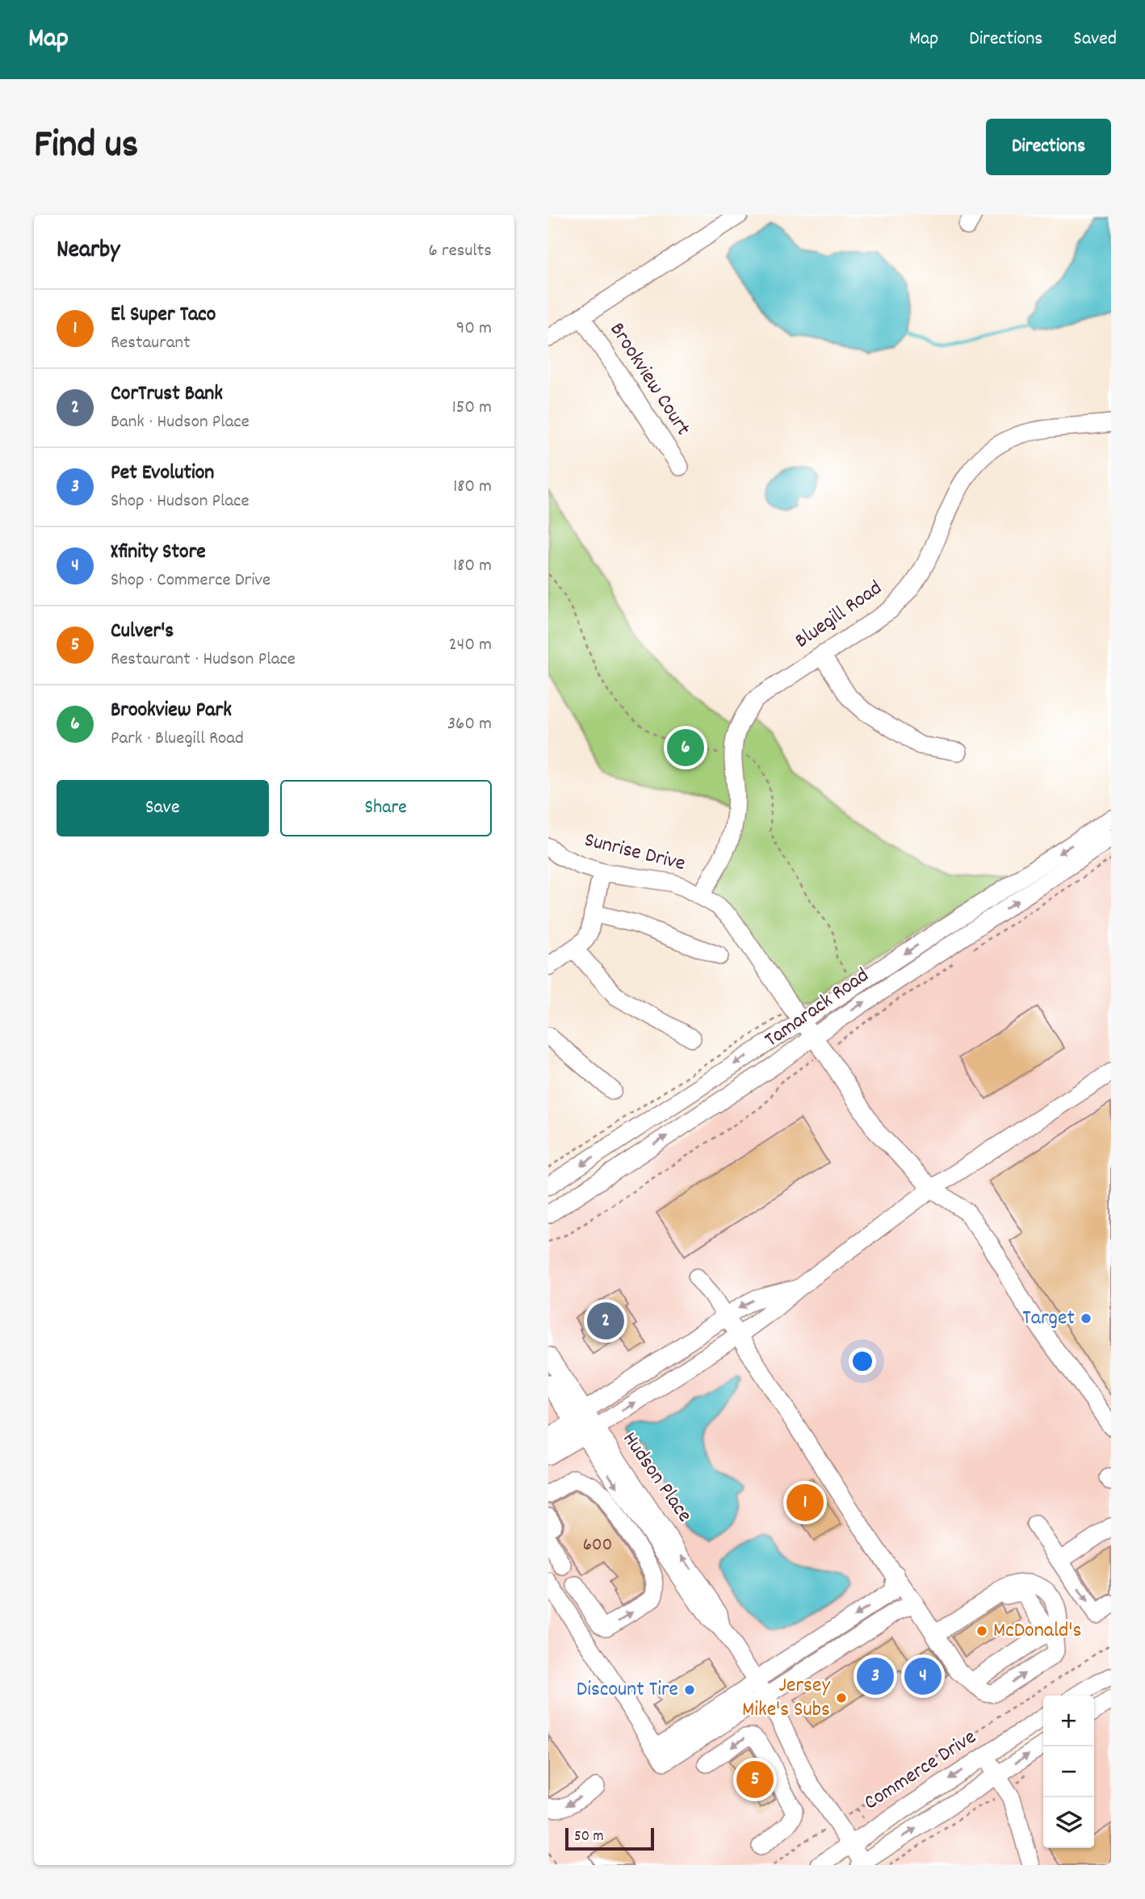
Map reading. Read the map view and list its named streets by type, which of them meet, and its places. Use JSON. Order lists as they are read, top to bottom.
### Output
{
  "streets": {
    "street": [
      "Brookview Court",
      "Bluegill Road",
      "Sunrise Drive",
      "Tamarack Road",
      "Hudson Place",
      "Commerce Drive"
    ]
  },
  "crossings": [
    ["Bluegill Road", "Sunrise Drive"],
    ["Sunrise Drive", "Tamarack Road"],
    ["Hudson Place", "Commerce Drive"]
  ],
  "places": [
    "Target",
    "McDonald's",
    "Discount Tire",
    "Jersey Mike's Subs"
  ],
  "house_numbers": ["600"],
  "scale_bar": "50 m",
  "page": {
    "header": "Map",
    "nav": ["Map", "Directions", "Saved"],
    "title": "Find us",
    "buttons": [
      "Directions",
      ["Save", "Share"]
    ],
    "heading": ["Nearby", "6 results"],
    "list": [
      {
        "mark": "1",
        "name": "El Super Taco",
        "note": "Restaurant",
        "value": "90 m"
      },
      {
        "mark": "2",
        "name": "CorTrust Bank",
        "note": "Bank · Hudson Place",
        "value": "150 m"
      },
      {
        "mark": "3",
        "name": "Pet Evolution",
        "note": "Shop · Hudson Place",
        "value": "180 m"
      },
      {
        "mark": "4",
        "name": "Xfinity Store",
        "note": "Shop · Commerce Drive",
        "value": "180 m"
      },
      {
        "mark": "5",
        "name": "Culver's",
        "note": "Restaurant · Hudson Place",
        "value": "240 m"
      },
      {
        "mark": "6",
        "name": "Brookview Park",
        "note": "Park · Bluegill Road",
        "value": "360 m"
      }
    ],
    "pins": [
      "6",
      "2",
      "1",
      "3",
      "4",
      "5"
    ],
    "map_buttons": ["+", "−"],
    "scale": "50 m"
  }
}
